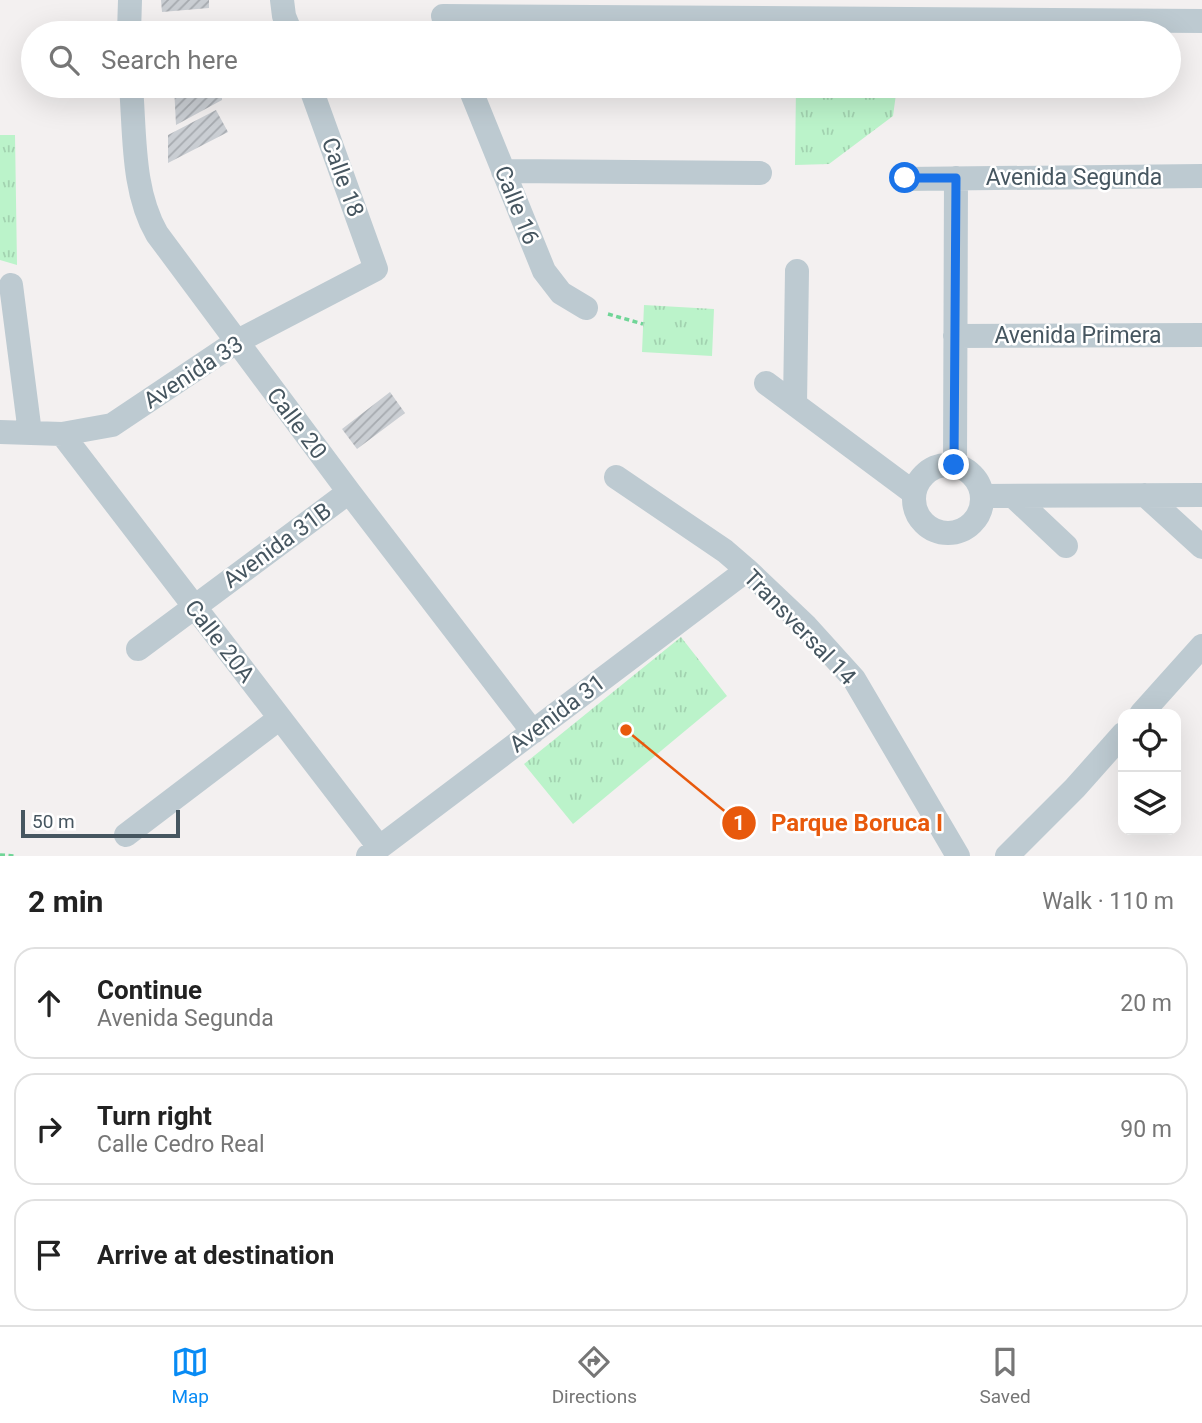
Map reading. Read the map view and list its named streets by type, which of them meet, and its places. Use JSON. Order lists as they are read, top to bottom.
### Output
{
  "streets": {
    "street": [
      "Calle 18",
      "Avenida Segunda",
      "Calle 16",
      "Avenida Primera",
      "Avenida 33",
      "Calle 20",
      "Avenida 31B",
      "Transversal 14",
      "Calle 20A",
      "Avenida 31"
    ]
  },
  "crossings": [
    ["Calle 18", "Avenida 33"],
    ["Avenida 33", "Calle 20"],
    ["Avenida 33", "Calle 20A"],
    ["Calle 20", "Avenida 31B"],
    ["Calle 20", "Avenida 31"],
    ["Avenida 31B", "Calle 20A"],
    ["Transversal 14", "Avenida 31"],
    ["Calle 20A", "Avenida 31"]
  ],
  "places": ["Parque Boruca I"],
  "scale_bar": "50 m",
  "page": {
    "search": "Search here",
    "scale": "50 m",
    "heading": ["2 min", "Walk · 110 m"],
    "list": [
      ["Continue", "Avenida Segunda", "20 m"],
      ["Turn right", "Calle Cedro Real", "90 m"],
      "Arrive at destination"
    ],
    "nav": ["Map", "Directions", "Saved"]
  }
}
